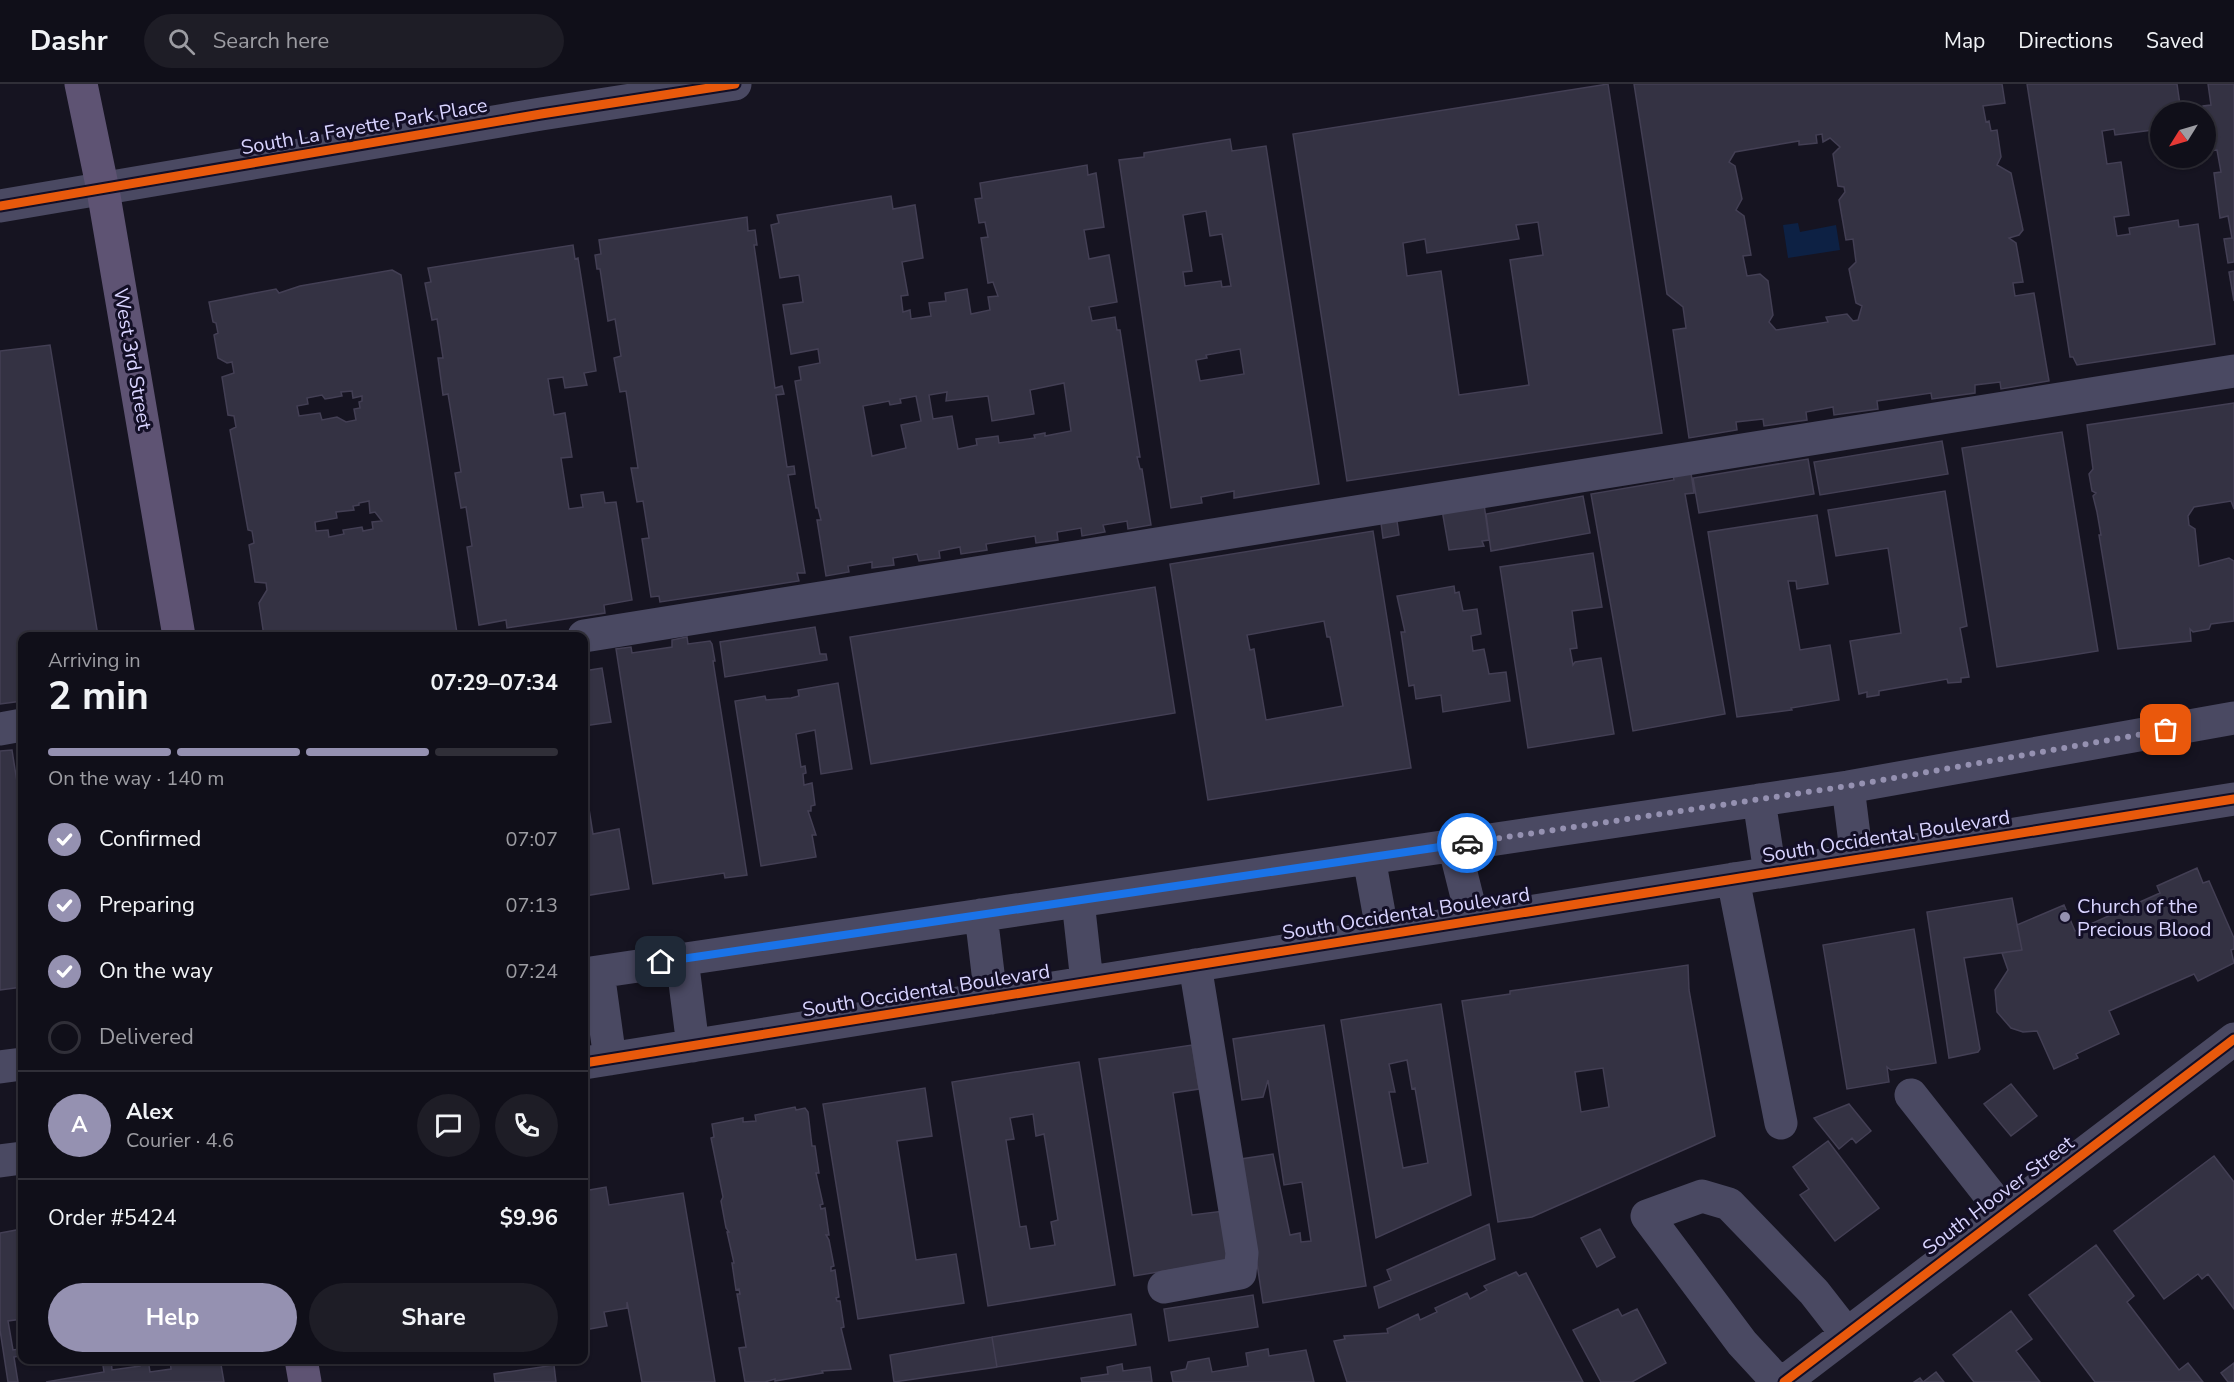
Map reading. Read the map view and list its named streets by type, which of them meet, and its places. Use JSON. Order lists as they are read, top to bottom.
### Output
{
  "streets": {
    "main road": ["West 3rd Street"],
    "street": ["South La Fayette Park Place", "South Occidental Boulevard", "South Hoover Street"]
  },
  "crossings": [
    ["South La Fayette Park Place", "West 3rd Street"]
  ],
  "places": ["Church of the Precious Blood"],
  "north": "bottom left",
  "page": {
    "header": "Dashr",
    "search": "Search here",
    "nav": ["Map", "Directions", "Saved"],
    "heading": ["2 min", "Arriving in", "07:29–07:34"],
    "panel": [
      "Alex",
      "Courier · 4.6",
      "Order #5424",
      "$9.96"
    ],
    "bar": "On the way · 140 m",
    "list": [
      ["Confirmed", "07:07"],
      ["Preparing", "07:13"],
      ["On the way", "07:24"],
      "Delivered"
    ],
    "round": "A",
    "buttons": ["Help", "Share"]
  }
}
